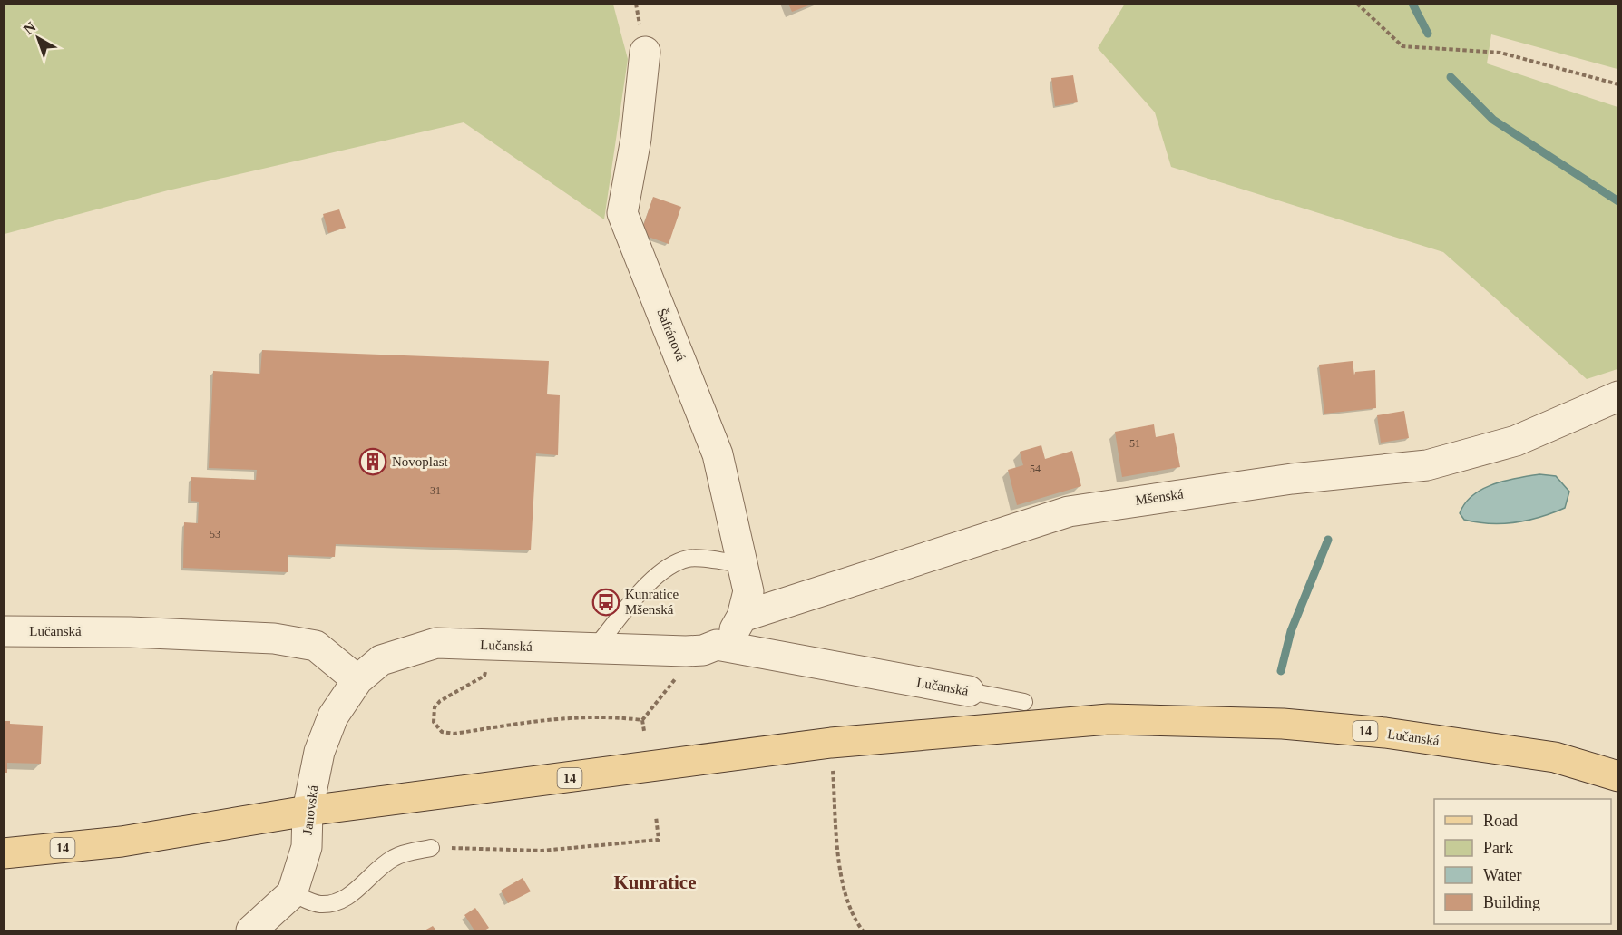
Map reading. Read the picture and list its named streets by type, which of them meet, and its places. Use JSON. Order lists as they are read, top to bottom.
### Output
{
  "streets": {
    "main road": ["Lučanská", "14"],
    "street": ["Šafránová", "Mšenská", "Janovská"]
  },
  "crossings": [
    ["Šafránová", "Mšenská"],
    ["Lučanská", "14"],
    ["Lučanská", "Janovská"],
    ["14", "Janovská"]
  ],
  "districts": ["Kunratice"],
  "places": {
    "building": ["Novoplast"],
    "bus stop": ["Kunratice Mšenská"]
  },
  "house_numbers": [
    "51",
    "54",
    "31",
    "53"
  ],
  "legend": [
    "Road",
    "Park",
    "Water",
    "Building"
  ],
  "north": "top left"
}
